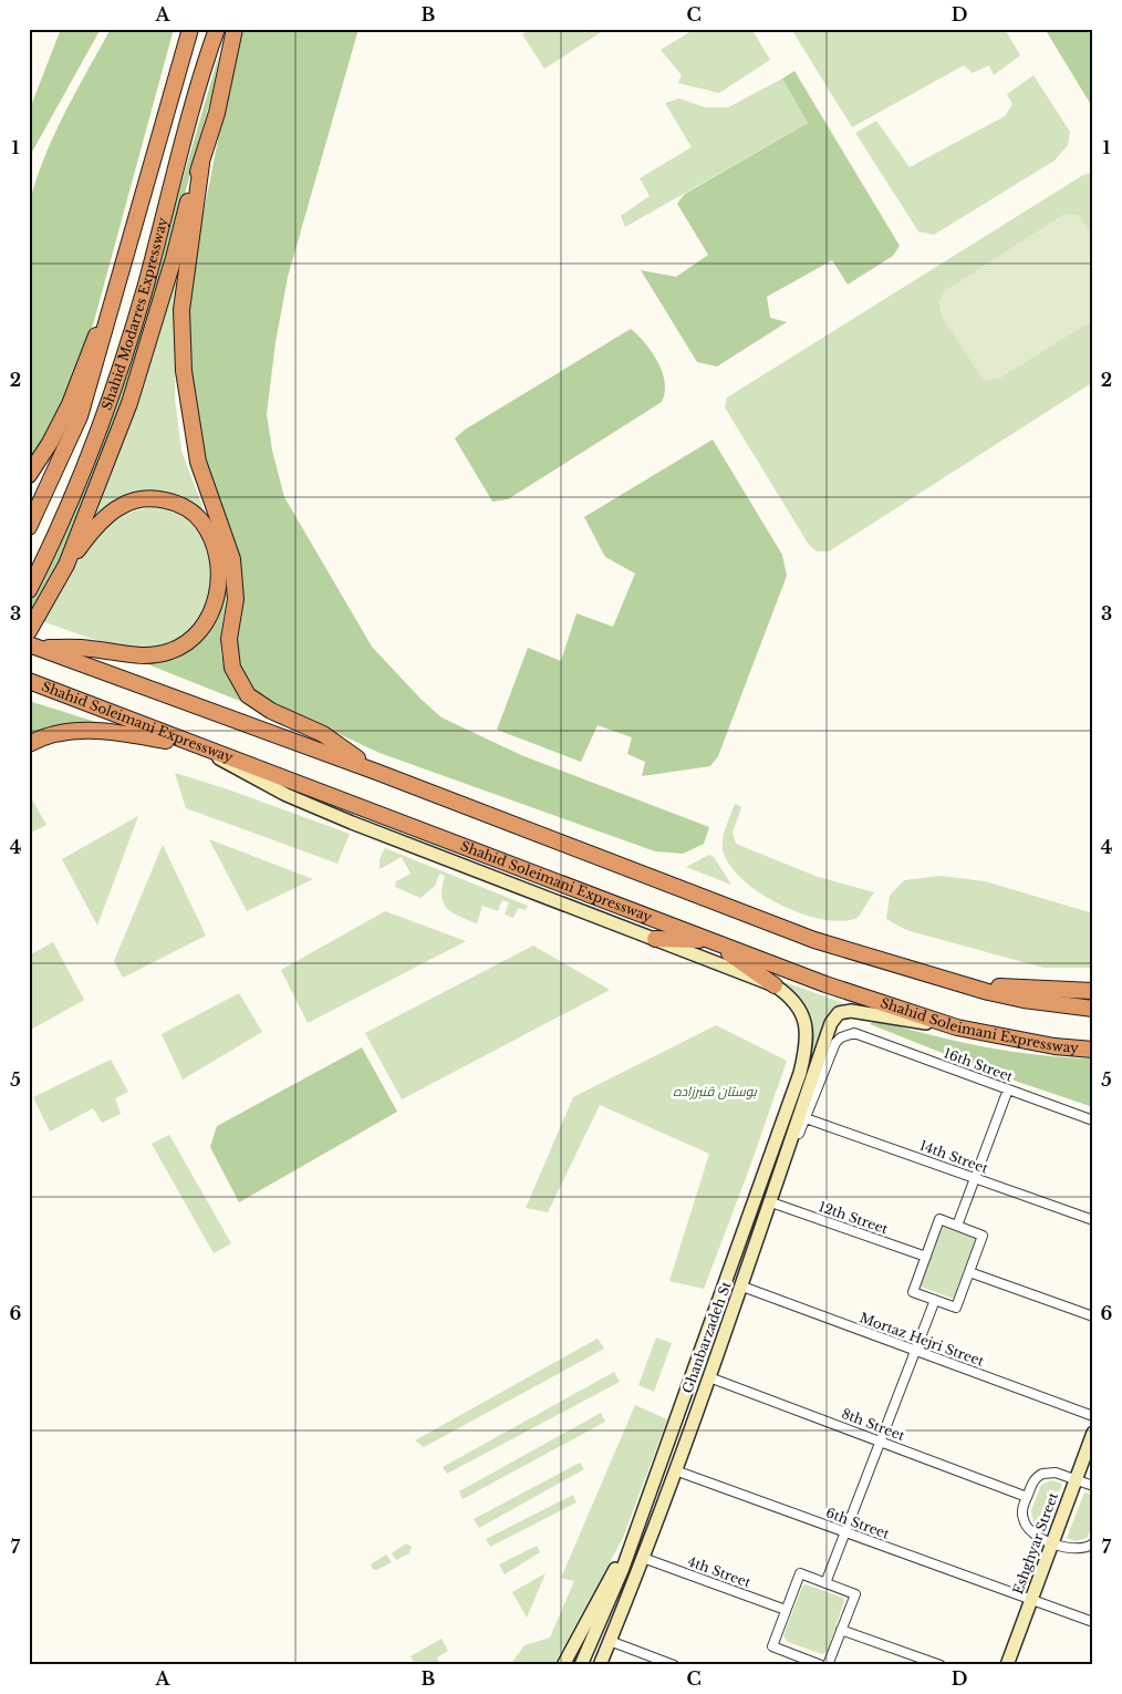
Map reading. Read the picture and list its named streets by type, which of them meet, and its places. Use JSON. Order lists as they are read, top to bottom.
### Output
{
  "streets": {
    "highway": ["Shahid Modarres Expressway", "Shahid Soleimani Expressway"],
    "main road": ["Ghanbarzadeh St", "Eshghyar Street"],
    "street": [
      "16th Street",
      "14th Street",
      "12th Street",
      "Mortaz Hejri Street",
      "8th Street",
      "6th Street",
      "4th Street"
    ]
  },
  "crossings": [
    ["16th Street", "Ghanbarzadeh St"],
    ["14th Street", "Ghanbarzadeh St"],
    ["12th Street", "Ghanbarzadeh St"],
    ["Ghanbarzadeh St", "Mortaz Hejri Street"],
    ["Ghanbarzadeh St", "8th Street"],
    ["Ghanbarzadeh St", "6th Street"],
    ["Ghanbarzadeh St", "4th Street"],
    ["6th Street", "Eshghyar Street"]
  ],
  "parks": ["بوستان قنبرزاده"],
  "grid": {
    "columns": [
      "A",
      "B",
      "C",
      "D"
    ],
    "rows": [
      "1",
      "2",
      "3",
      "4",
      "5",
      "6",
      "7"
    ]
  }
}
